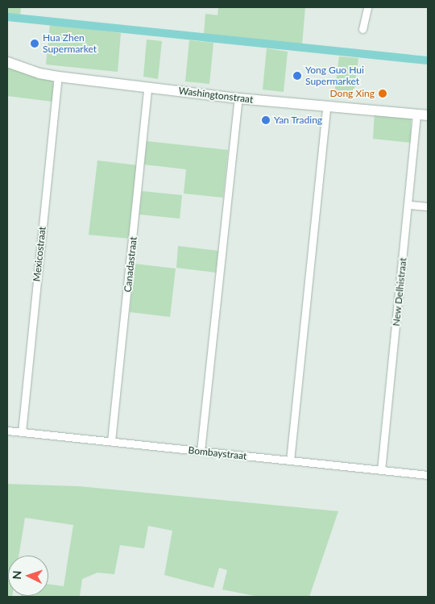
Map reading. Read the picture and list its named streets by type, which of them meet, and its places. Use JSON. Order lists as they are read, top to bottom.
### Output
{
  "streets": {
    "street": [
      "Washingtonstraat",
      "Mexicostraat",
      "Canadastraat",
      "New Delhistraat",
      "Bombaystraat"
    ]
  },
  "crossings": [
    ["Washingtonstraat", "Mexicostraat"],
    ["Washingtonstraat", "Canadastraat"],
    ["Washingtonstraat", "New Delhistraat"],
    ["Mexicostraat", "Bombaystraat"],
    ["Canadastraat", "Bombaystraat"],
    ["New Delhistraat", "Bombaystraat"]
  ],
  "places": [
    "Hua Zhen Supermarket",
    "Yong Guo Hui Supermarket",
    "Dong Xing",
    "Yan Trading"
  ],
  "north": "left"
}
